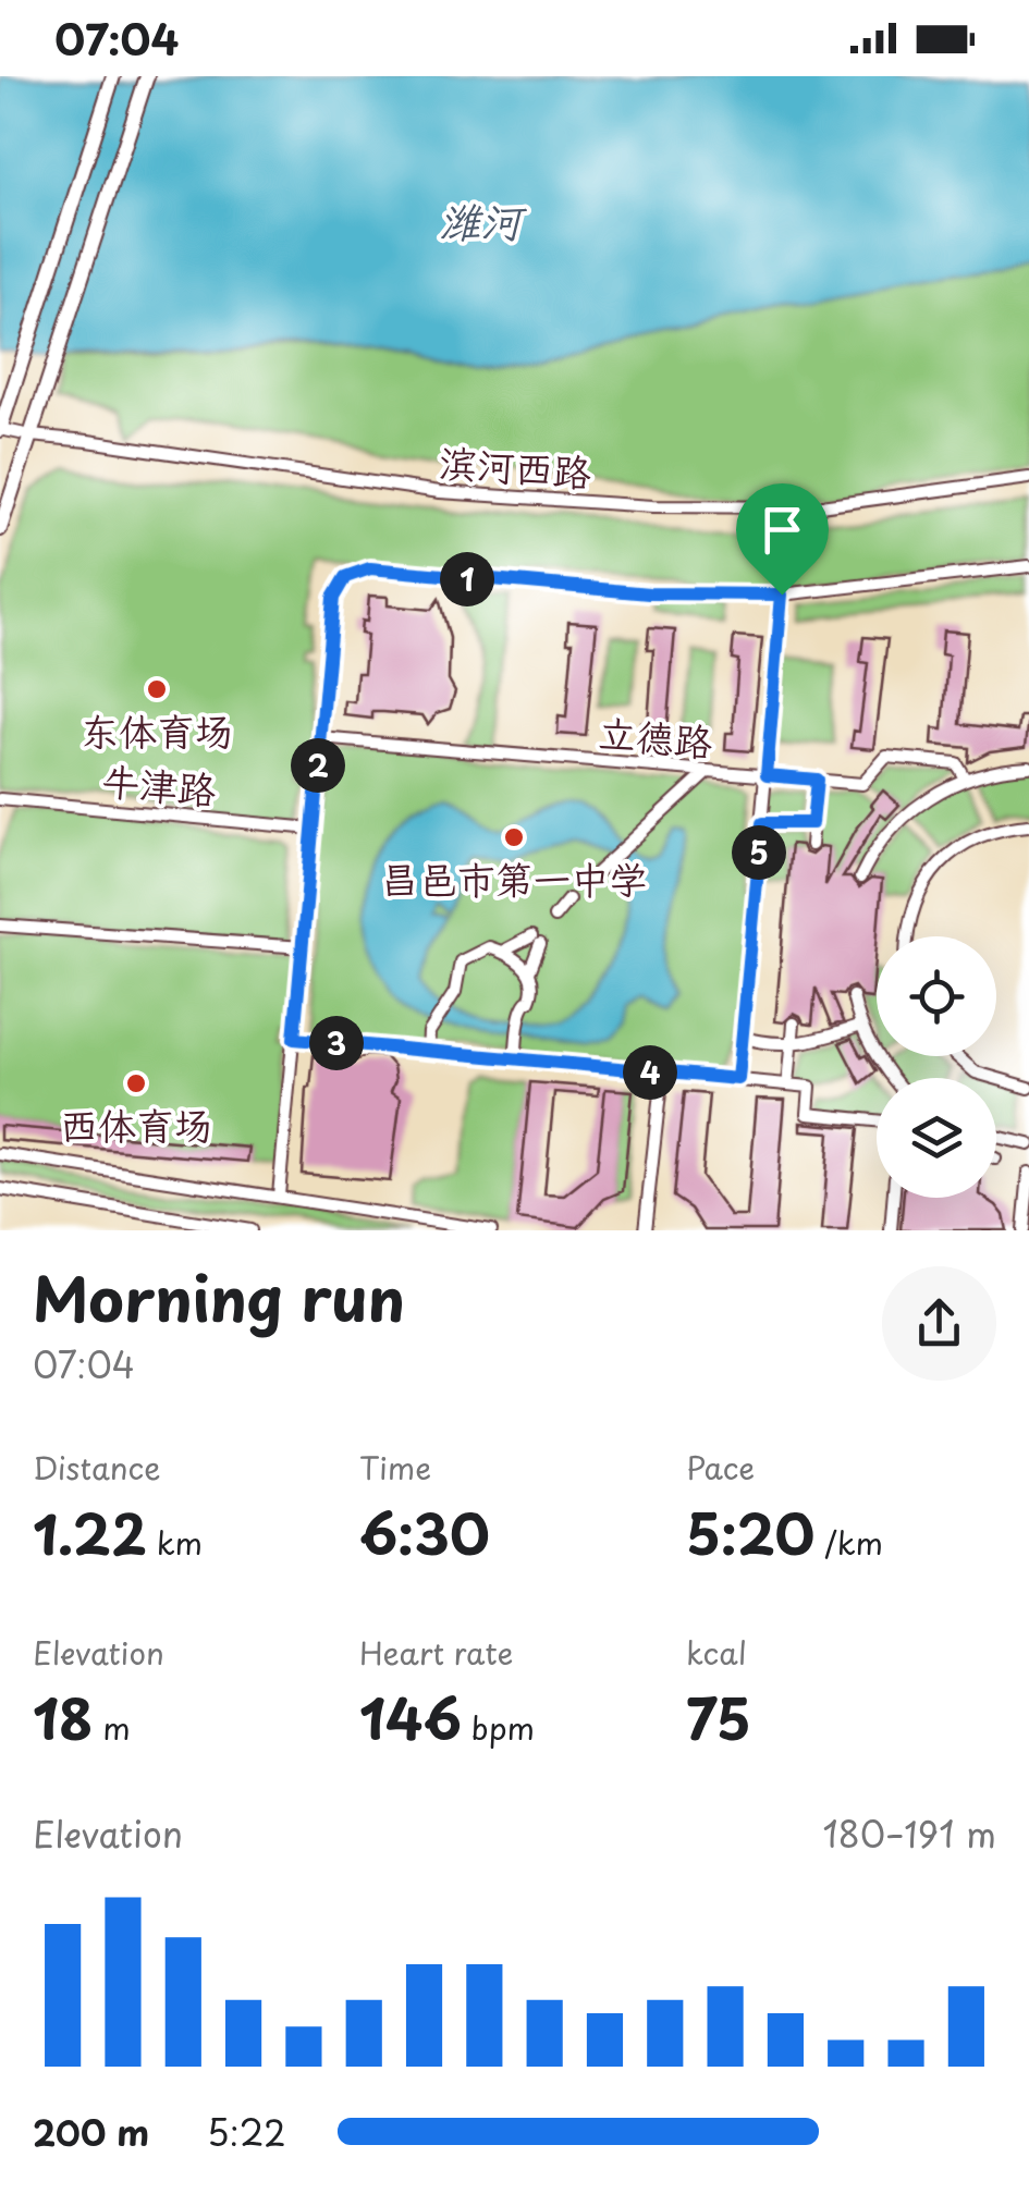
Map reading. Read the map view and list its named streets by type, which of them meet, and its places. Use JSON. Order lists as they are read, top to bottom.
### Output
{
  "streets": {
    "street": ["滨河西路", "立德路", "牛津路"]
  },
  "water": ["潍河"],
  "places": ["东体育场", "昌邑市第一中学", "西体育场"],
  "page": {
    "status": "07:04",
    "pins": [
      "1",
      "2",
      "5",
      "3",
      "4"
    ],
    "heading": ["Morning run", "07:04"],
    "stats": [
      ["Distance", "1.22 km"],
      ["Time", "6:30"],
      ["Pace", "5:20 /km"],
      ["Elevation", "18 m"],
      ["Heart rate", "146 bpm"],
      ["kcal", "75"]
    ],
    "chart": ["Elevation", "180–191 m"],
    "list": [
      {
        "name": "200 m",
        "note": "5:22"
      }
    ]
  }
}
